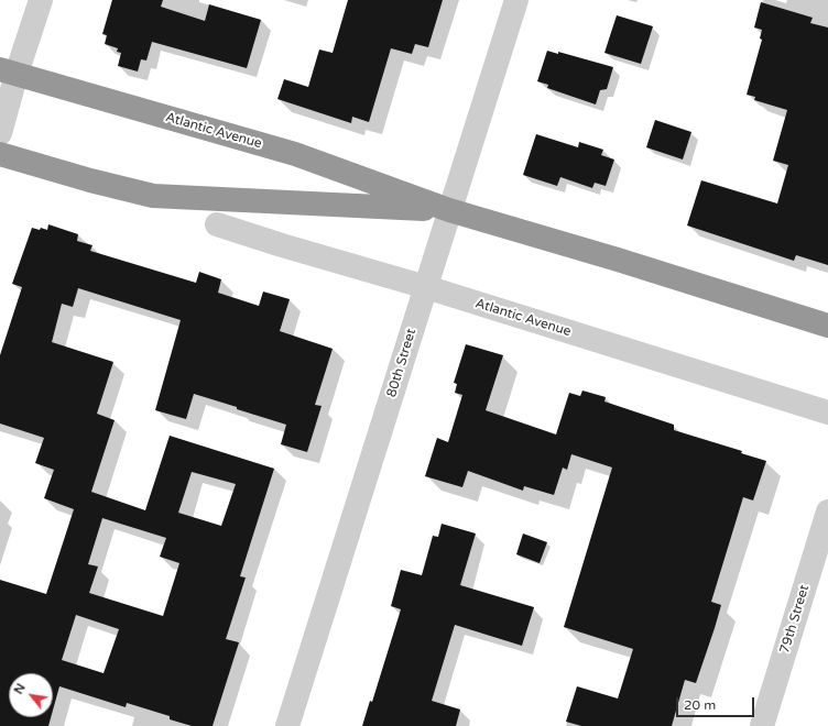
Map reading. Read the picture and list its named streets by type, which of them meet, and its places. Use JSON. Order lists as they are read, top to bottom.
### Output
{
  "streets": {
    "highway": ["Atlantic Avenue"],
    "street": ["80th Street", "79th Street"]
  },
  "crossings": [
    ["Atlantic Avenue", "80th Street"]
  ],
  "scale_bar": "20 m",
  "north": "top left"
}
